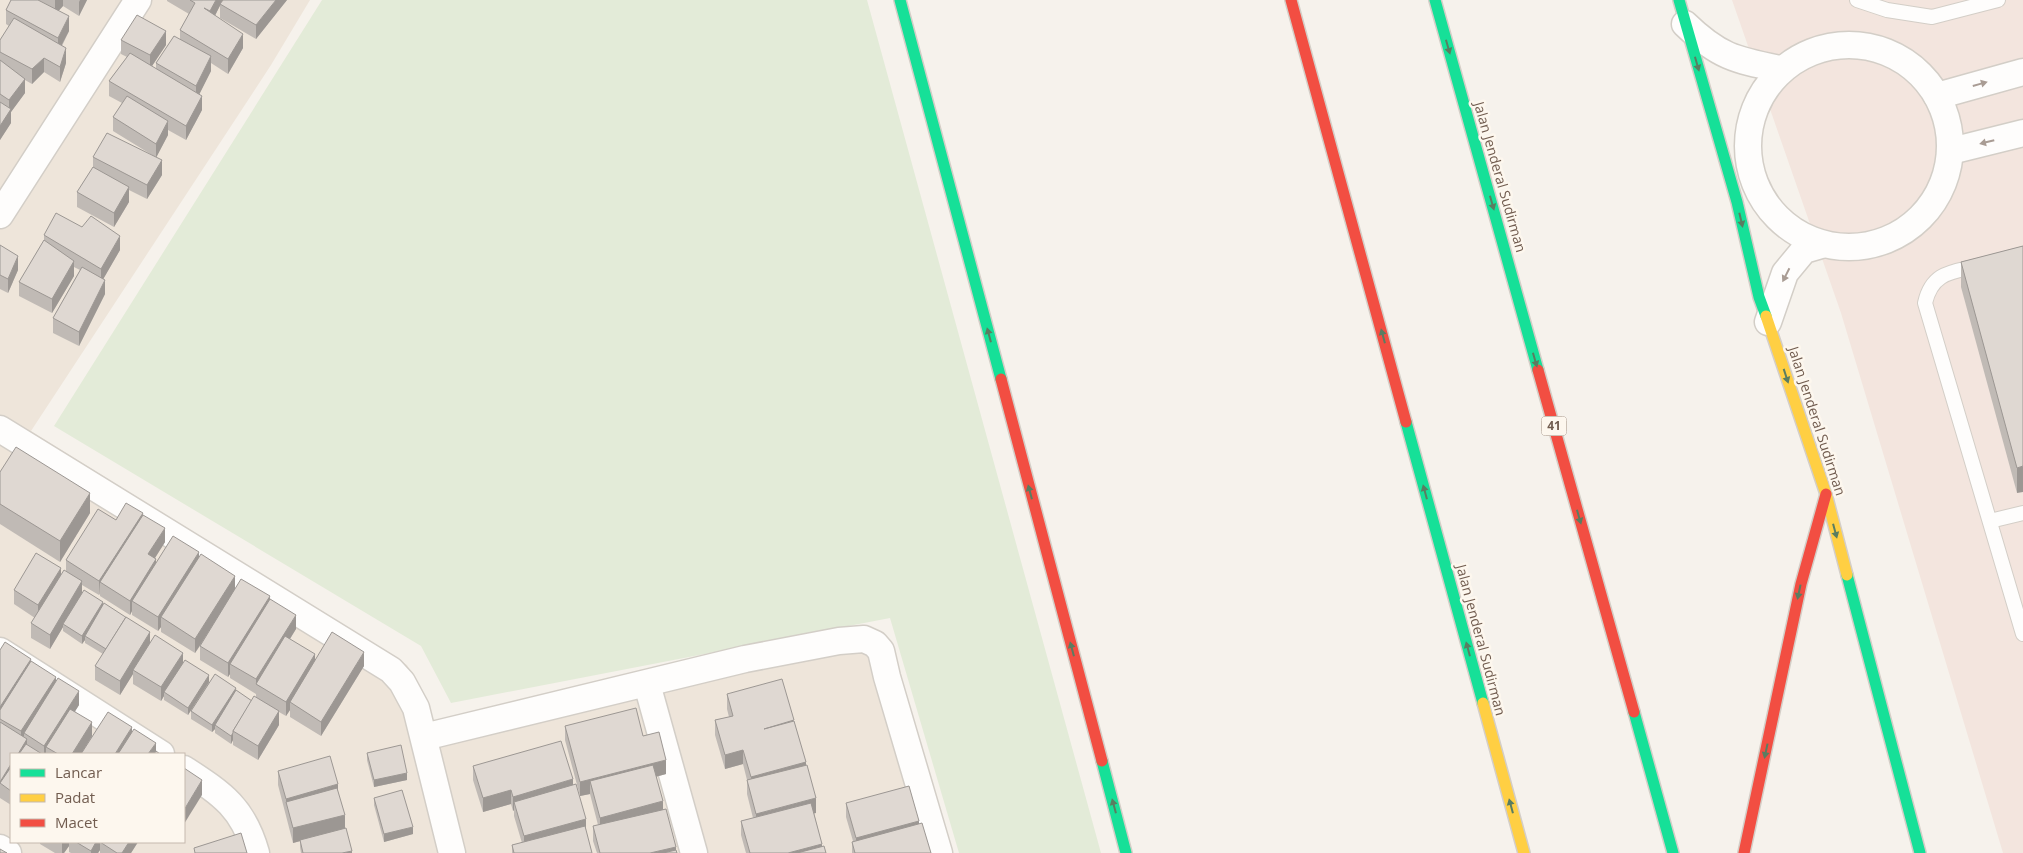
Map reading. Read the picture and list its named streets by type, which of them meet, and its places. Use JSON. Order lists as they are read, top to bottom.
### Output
{
  "streets": {
    "main road": ["Jalan Jenderal Sudirman", "41"]
  },
  "legend": ["Lancar", "Padat", "Macet"]
}
